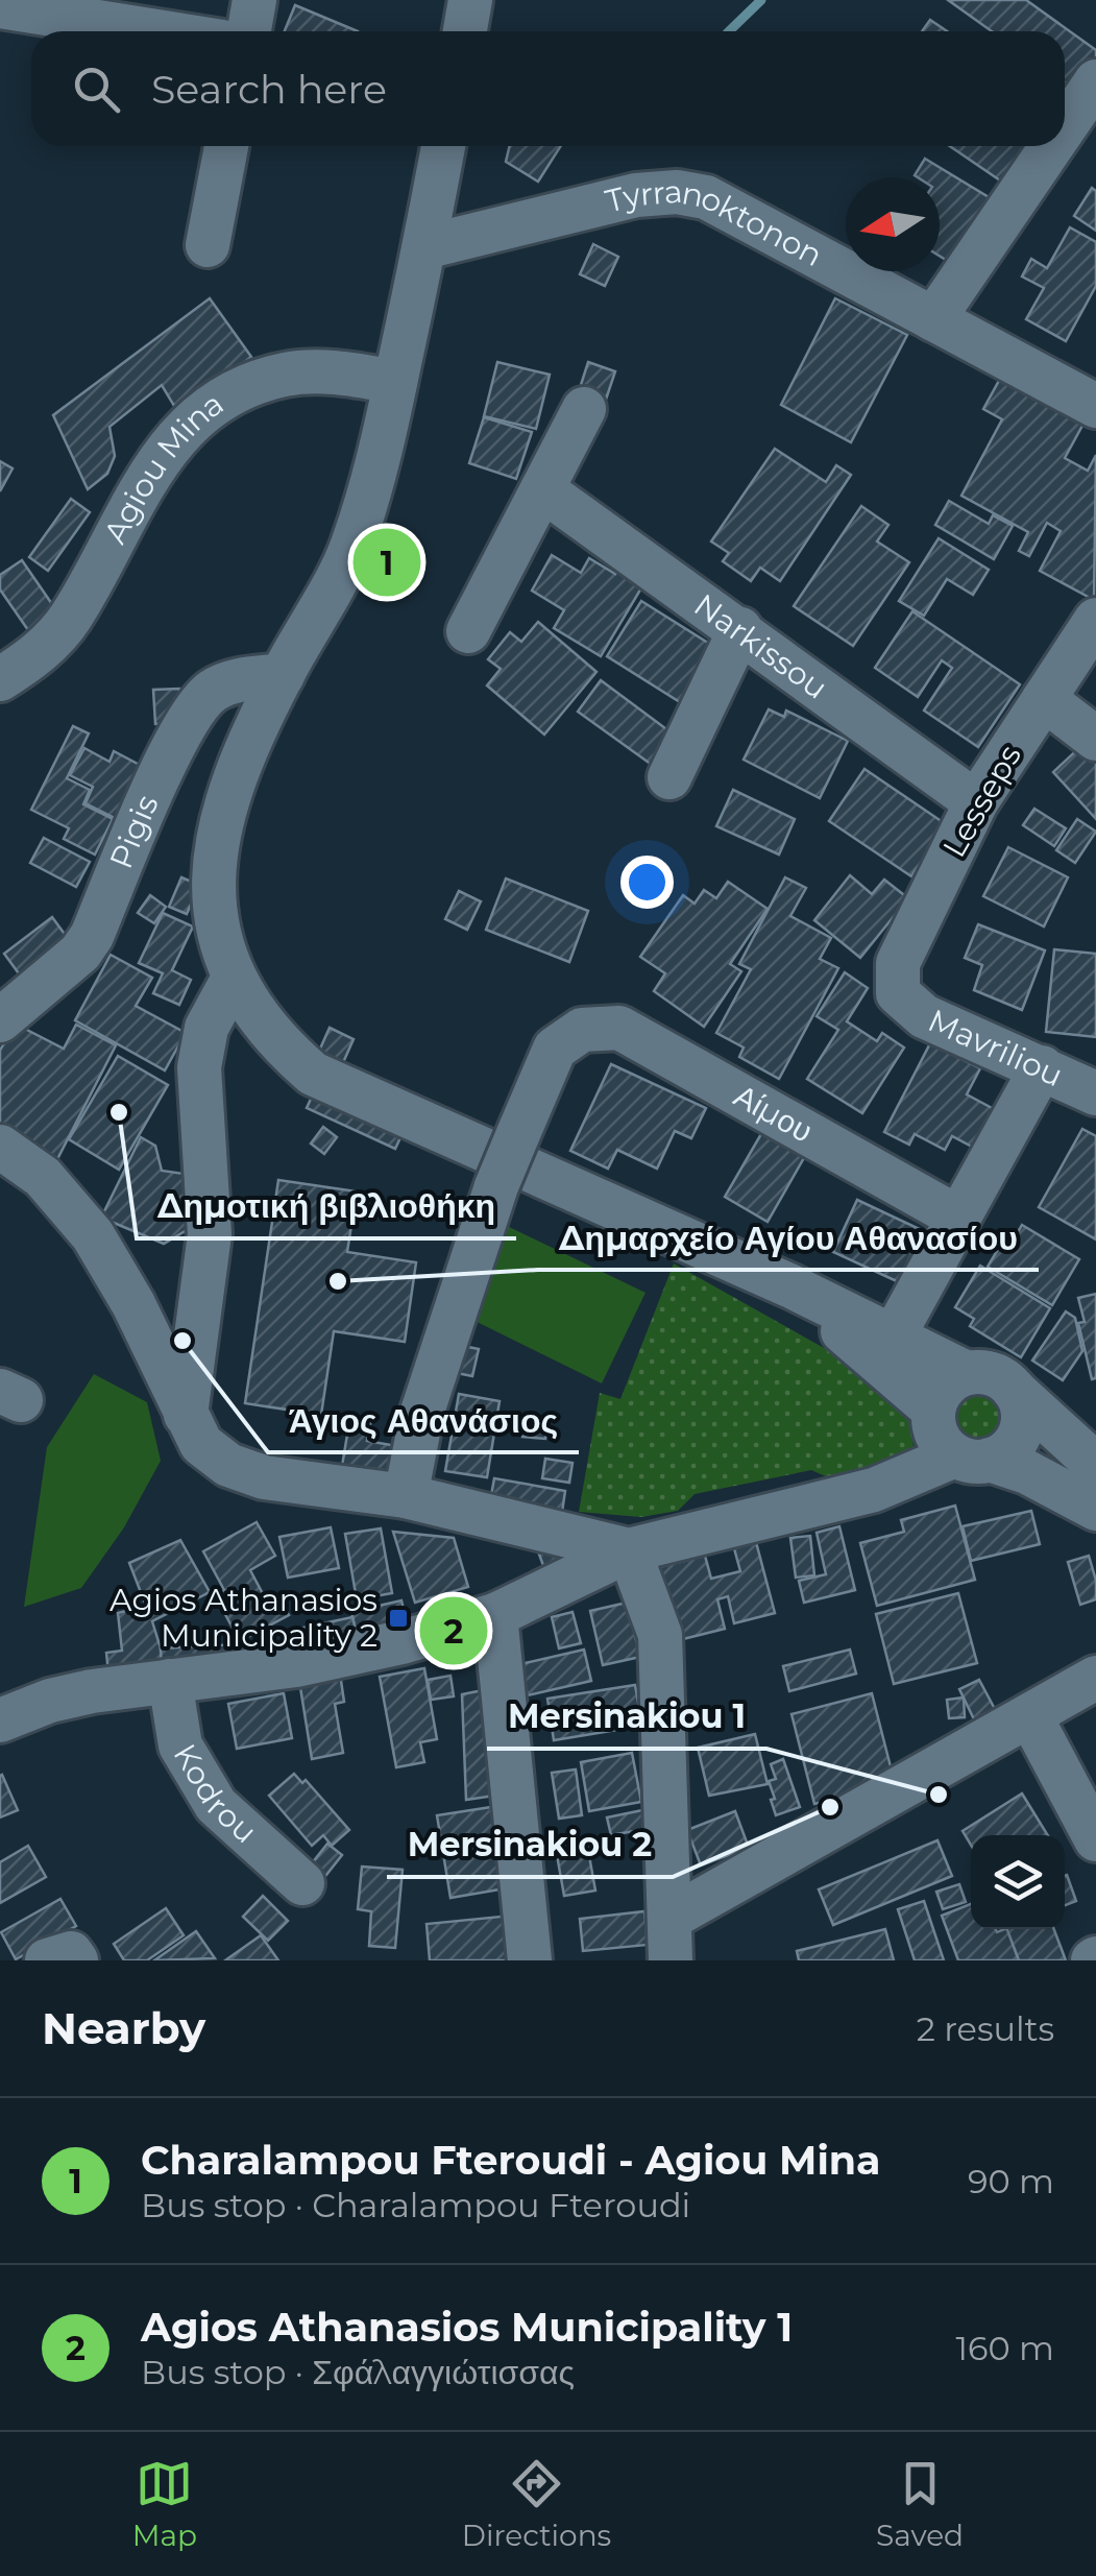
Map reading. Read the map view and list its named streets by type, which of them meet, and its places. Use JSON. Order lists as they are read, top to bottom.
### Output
{
  "streets": {
    "street": [
      "Tyrranoktonon",
      "Agiou Mina",
      "Narkissou",
      "Lesseps",
      "Pigis",
      "Mavriliou",
      "Αίμου",
      "Kodrou"
    ]
  },
  "crossings": [
    ["Narkissou", "Lesseps"],
    ["Lesseps", "Mavriliou"]
  ],
  "places": {
    "other": [
      "Δημοτική βιβλιοθήκη",
      "Δημαρχείο Αγίου Αθανασίου",
      "Άγιος Αθανάσιος",
      "Mersinakiou 1",
      "Mersinakiou 2"
    ],
    "transit": ["Agios Athanasios Municipality 2"]
  },
  "north": "left",
  "page": {
    "search": "Search here",
    "pins": ["1", "2"],
    "heading": ["Nearby", "2 results"],
    "list": [
      {
        "mark": "1",
        "name": "Charalampou Fteroudi - Agiou Mina",
        "note": "Bus stop · Charalampou Fteroudi",
        "value": "90 m"
      },
      {
        "mark": "2",
        "name": "Agios Athanasios Municipality 1",
        "note": "Bus stop · Σφάλαγγιώτισσας",
        "value": "160 m"
      }
    ],
    "nav": ["Map", "Directions", "Saved"]
  }
}
